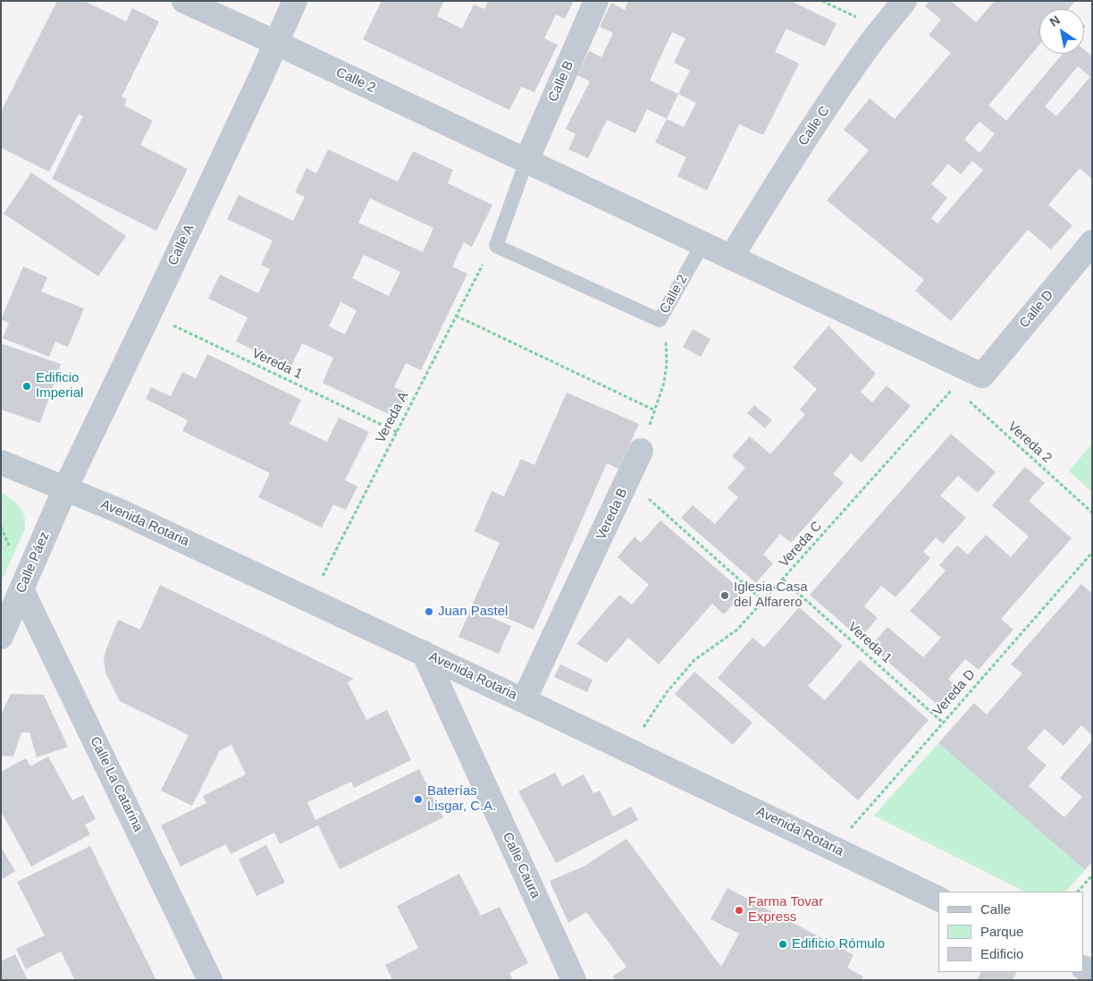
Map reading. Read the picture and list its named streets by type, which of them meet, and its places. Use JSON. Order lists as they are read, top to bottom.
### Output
{
  "streets": {
    "street": [
      "Calle 2",
      "Calle B",
      "Calle C",
      "Calle A",
      "Calle D",
      "Vereda B",
      "Avenida Rotaria",
      "Calle Páez",
      "Calle La Catarina",
      "Calle Caura"
    ],
    "path": [
      "Vereda 1",
      "Vereda A",
      "Vereda 2",
      "Vereda C",
      "Vereda D"
    ]
  },
  "crossings": [
    ["Calle 2", "Calle B"],
    ["Calle 2", "Calle C"],
    ["Calle 2", "Calle A"],
    ["Calle 2", "Calle D"],
    ["Calle 2", "Vereda A"],
    ["Calle 2", "Vereda 2"],
    ["Calle 2", "Vereda C"],
    ["Calle A", "Vereda 1"],
    ["Calle A", "Avenida Rotaria"],
    ["Calle A", "Calle Páez"],
    ["Calle D", "Vereda 2"],
    ["Calle D", "Vereda C"],
    ["Vereda 1", "Vereda A"],
    ["Vereda 1", "Vereda C"],
    ["Vereda 1", "Vereda D"],
    ["Vereda A", "Avenida Rotaria"],
    ["Vereda 2", "Vereda C"],
    ["Vereda B", "Avenida Rotaria"],
    ["Avenida Rotaria", "Vereda C"],
    ["Avenida Rotaria", "Calle Páez"],
    ["Avenida Rotaria", "Vereda D"],
    ["Avenida Rotaria", "Calle Caura"],
    ["Calle Páez", "Calle La Catarina"]
  ],
  "places": [
    "Edificio Imperial",
    "Iglesia Casa del Alfarero",
    "Juan Pastel",
    "Baterías Lisgar, C.A.",
    "Farma Tovar Express",
    "Edificio Rómulo"
  ],
  "legend": ["Calle", "Parque", "Edificio"],
  "north": "top left"
}
